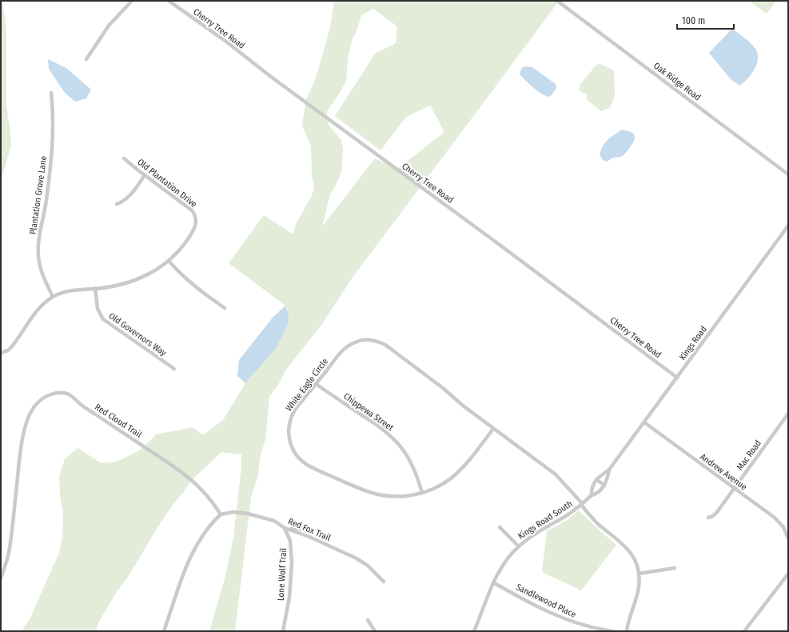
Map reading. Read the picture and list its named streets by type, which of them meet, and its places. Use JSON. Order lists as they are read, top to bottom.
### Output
{
  "streets": {
    "street": [
      "Cherry Tree Road",
      "Oak Ridge Road",
      "Old Plantation Drive",
      "Plantation Grove Lane",
      "Old Governors Way",
      "Kings Road",
      "White Eagle Circle",
      "Chippewa Street",
      "Red Cloud Trail",
      "Mac Road",
      "Andrew Avenue",
      "Kings Road South",
      "Red Fox Trail",
      "Lone Wolf Trail",
      "Sandlewood Place"
    ]
  },
  "crossings": [
    ["Cherry Tree Road", "Kings Road"],
    ["Old Plantation Drive", "Plantation Grove Lane"],
    ["Old Plantation Drive", "Old Governors Way"],
    ["Kings Road", "Andrew Avenue"],
    ["White Eagle Circle", "Chippewa Street"],
    ["White Eagle Circle", "Kings Road South"],
    ["Red Cloud Trail", "Red Fox Trail"],
    ["Mac Road", "Andrew Avenue"],
    ["Kings Road South", "Sandlewood Place"],
    ["Red Fox Trail", "Lone Wolf Trail"]
  ],
  "scale_bar": "100 m"
}
